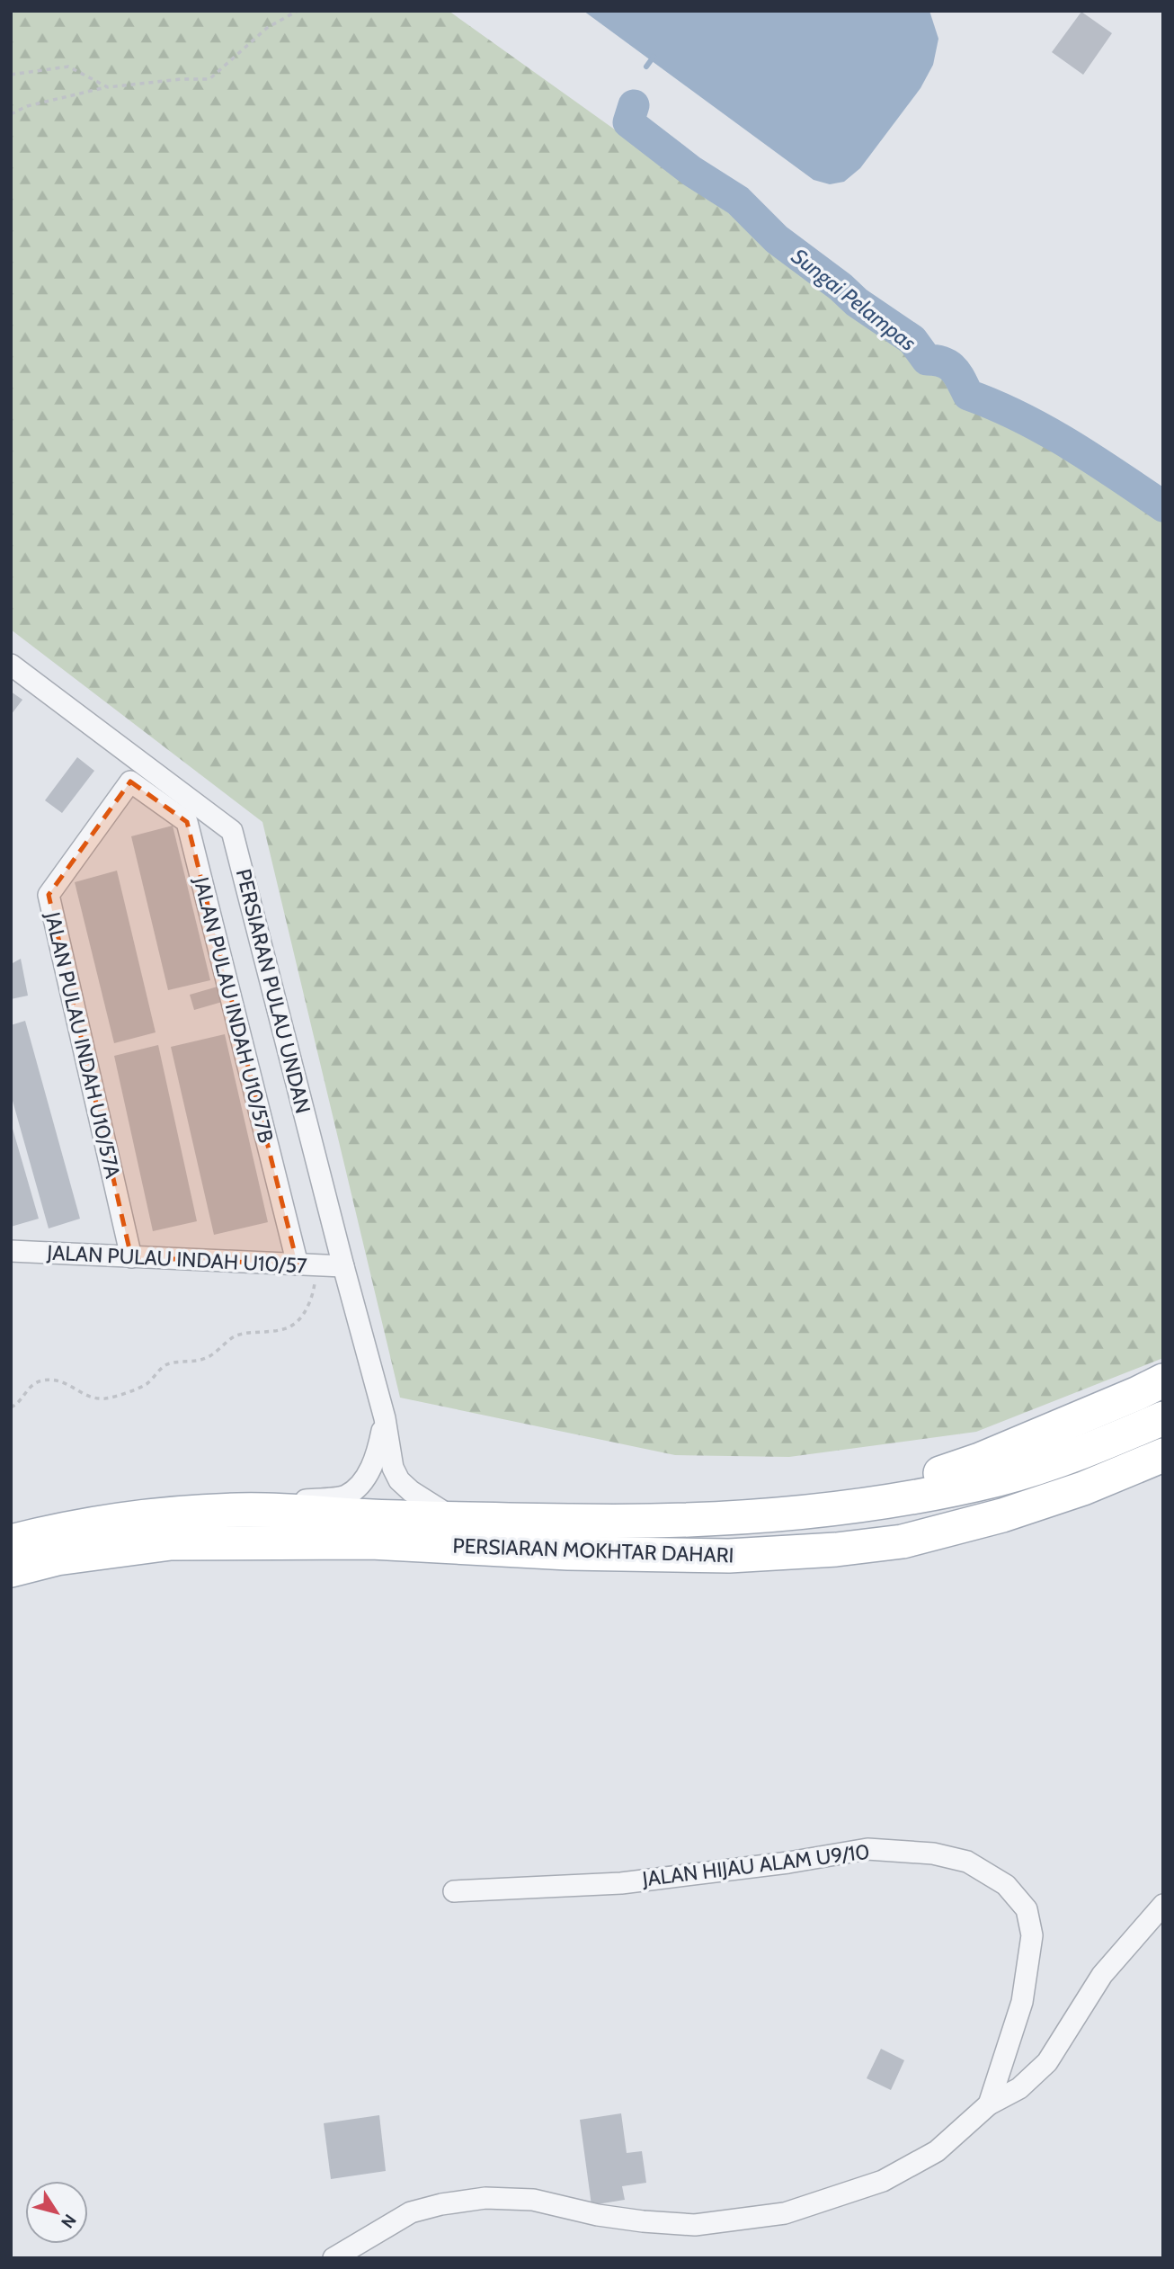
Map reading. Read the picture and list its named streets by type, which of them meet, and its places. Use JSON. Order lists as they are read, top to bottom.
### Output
{
  "streets": {
    "main road": ["PERSIARAN MOKHTAR DAHARI"],
    "street": [
      "PERSIARAN PULAU UNDAN",
      "JALAN PULAU INDAH U10/57B",
      "JALAN PULAU INDAH U10/57A",
      "JALAN PULAU INDAH U10/57",
      "JALAN HIJAU ALAM U9/10"
    ]
  },
  "crossings": [
    ["PERSIARAN PULAU UNDAN", "JALAN PULAU INDAH U10/57"],
    ["PERSIARAN PULAU UNDAN", "PERSIARAN MOKHTAR DAHARI"],
    ["JALAN PULAU INDAH U10/57B", "JALAN PULAU INDAH U10/57A"],
    ["JALAN PULAU INDAH U10/57B", "JALAN PULAU INDAH U10/57"],
    ["JALAN PULAU INDAH U10/57A", "JALAN PULAU INDAH U10/57"]
  ],
  "water": ["Sungai Pelampas"],
  "north": "bottom right"
}
